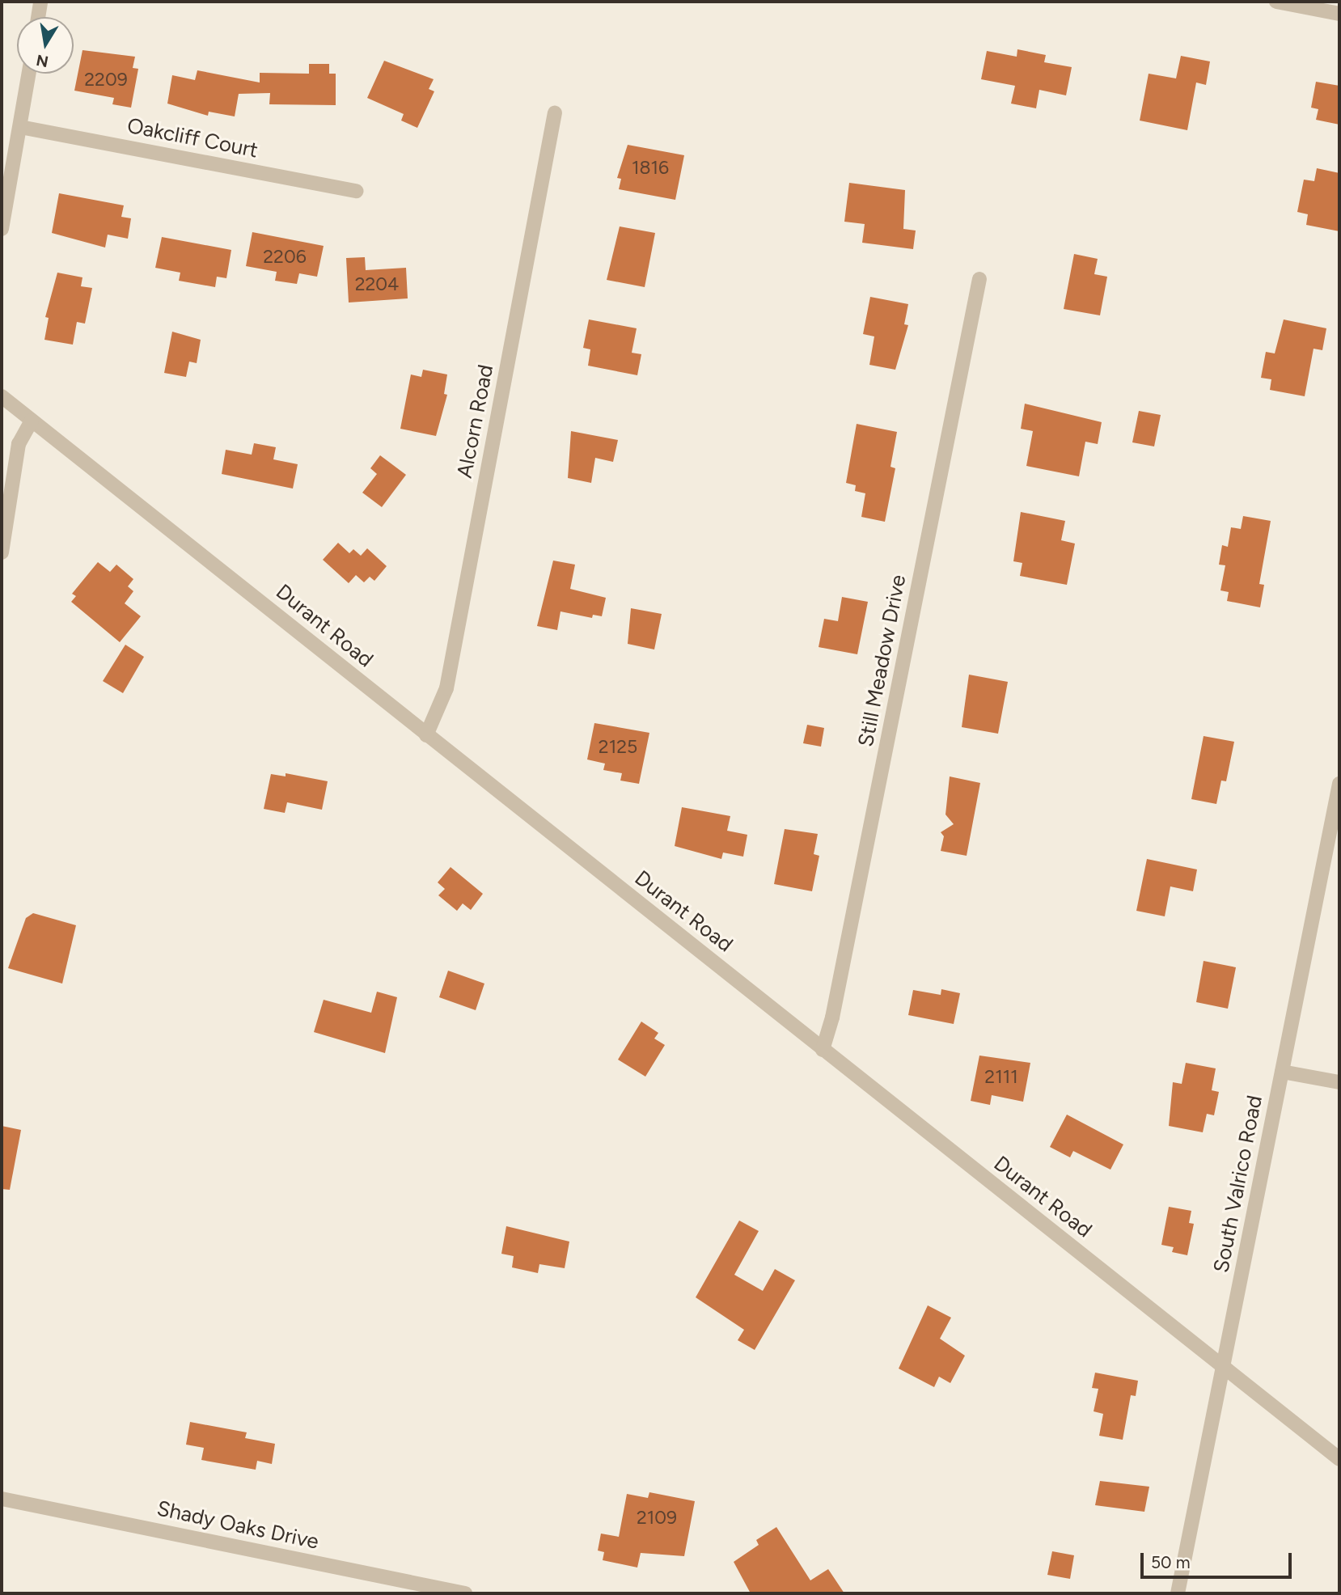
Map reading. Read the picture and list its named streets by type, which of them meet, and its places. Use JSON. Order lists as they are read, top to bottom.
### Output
{
  "streets": {
    "street": [
      "Oakcliff Court",
      "Alcorn Road",
      "Durant Road",
      "Still Meadow Drive",
      "South Valrico Road",
      "Shady Oaks Drive"
    ]
  },
  "crossings": [
    ["Alcorn Road", "Durant Road"],
    ["Durant Road", "Still Meadow Drive"],
    ["Durant Road", "South Valrico Road"]
  ],
  "house_numbers": [
    "2209",
    "1816",
    "2206",
    "2204",
    "2125",
    "2111",
    "2109"
  ],
  "scale_bar": "50 m",
  "north": "bottom"
}
